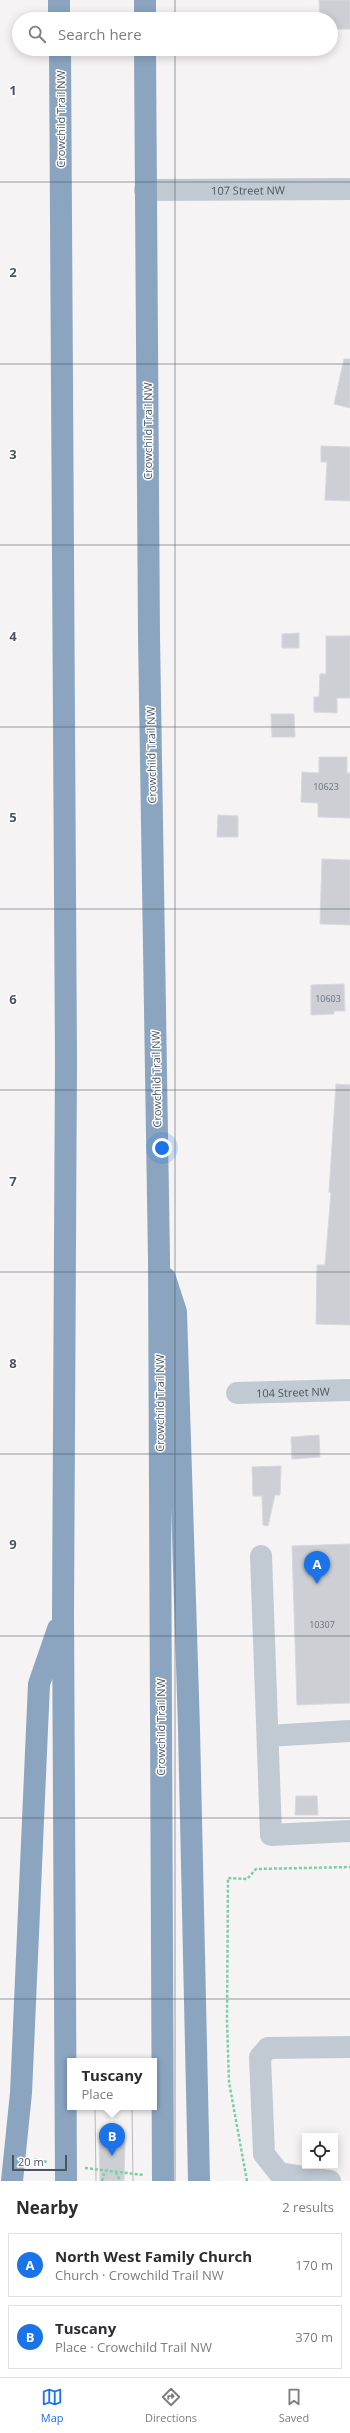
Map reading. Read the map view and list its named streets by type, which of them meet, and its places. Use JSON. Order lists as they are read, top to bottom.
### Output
{
  "streets": {
    "highway": ["Crowchild Trail NW"],
    "street": ["107 Street NW", "104 Street NW"]
  },
  "crossings": [
    ["Crowchild Trail NW", "107 Street NW"]
  ],
  "house_numbers": ["10623", "10603", "10307"],
  "scale_bar": "20 m",
  "page": {
    "search": "Search here",
    "pins": ["A", "B"],
    "popup": ["Tuscany", "Place"],
    "scale": "20 m",
    "heading": ["Nearby", "2 results"],
    "list": [
      {
        "mark": "A",
        "name": "North West Family Church",
        "note": "Church · Crowchild Trail NW",
        "value": "170 m"
      },
      {
        "mark": "B",
        "name": "Tuscany",
        "note": "Place · Crowchild Trail NW",
        "value": "370 m"
      }
    ],
    "nav": ["Map", "Directions", "Saved"]
  },
  "grid": {
    "rows": [
      "1",
      "2",
      "3",
      "4",
      "5",
      "6",
      "7",
      "8",
      "9"
    ]
  }
}
